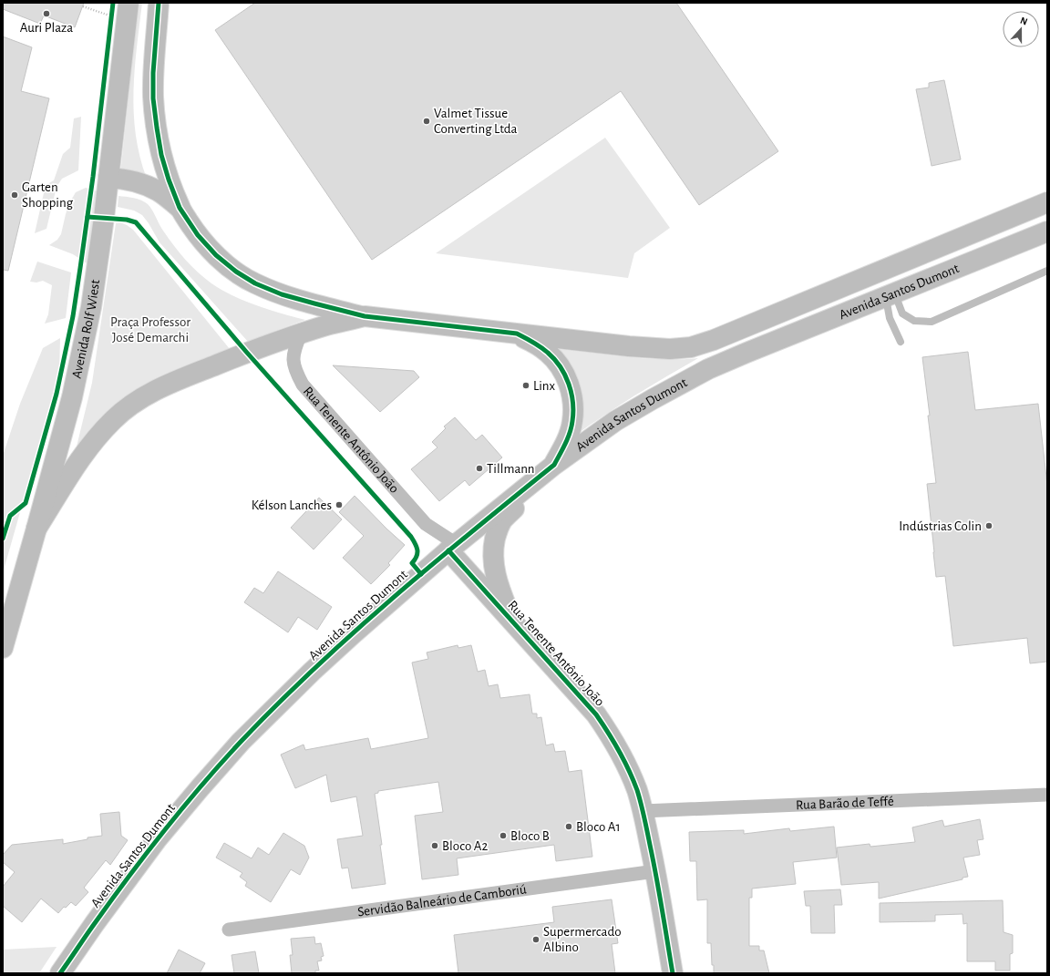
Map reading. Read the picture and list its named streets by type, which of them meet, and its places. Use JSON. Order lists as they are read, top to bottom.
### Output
{
  "streets": {
    "main road": ["Avenida Santos Dumont", "Avenida Rolf Wiest", "Rua Tenente Antônio João"],
    "street": ["Rua Barão de Teffé", "Servidão Balneário de Camboriú"]
  },
  "crossings": [
    ["Avenida Santos Dumont", "Rua Tenente Antônio João"],
    ["Rua Tenente Antônio João", "Rua Barão de Teffé"],
    ["Rua Tenente Antônio João", "Servidão Balneário de Camboriú"]
  ],
  "parks": ["Praça Professor José Demarchi"],
  "places": [
    "Auri Plaza",
    "Valmet Tissue Converting Ltda",
    "Garten Shopping",
    "Linx",
    "Tillmann",
    "Kélson Lanches",
    "Indústrias Colin",
    "Bloco A1",
    "Bloco B",
    "Bloco A2",
    "Supermercado Albino"
  ],
  "north": "top"
}
